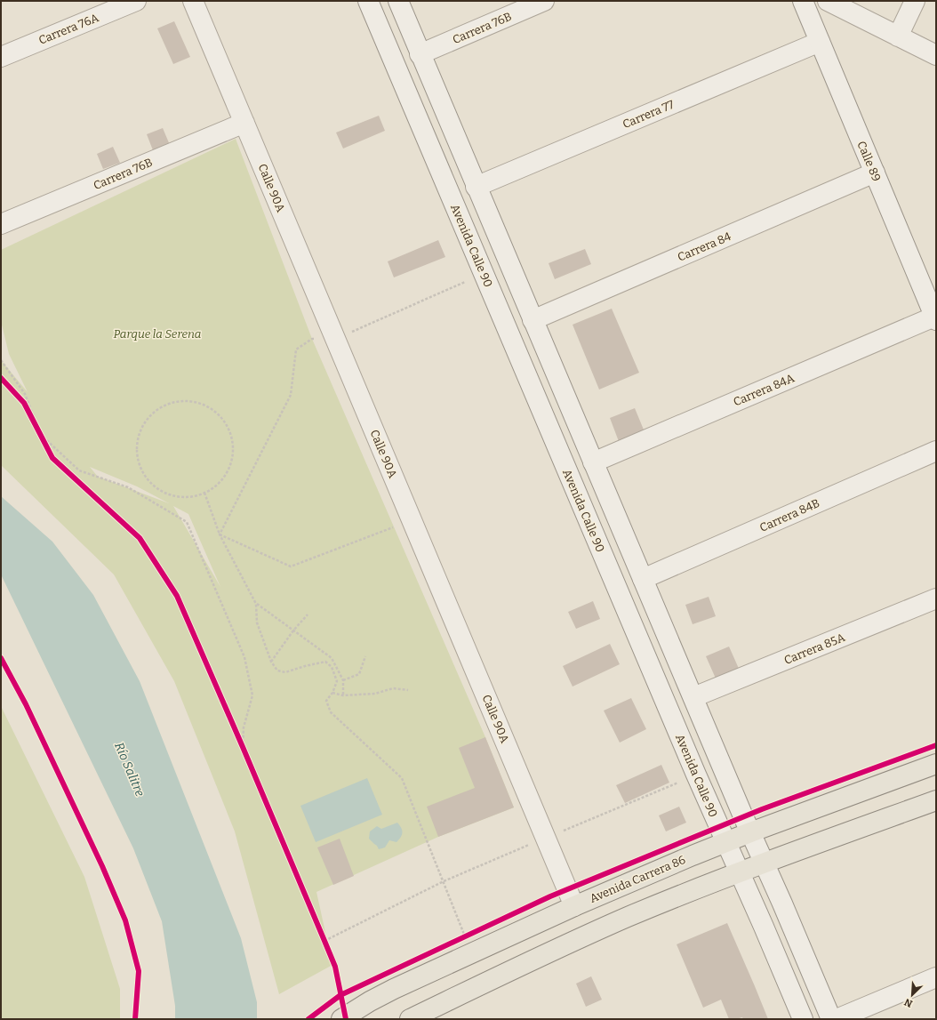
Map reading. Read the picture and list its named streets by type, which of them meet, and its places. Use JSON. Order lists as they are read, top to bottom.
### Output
{
  "streets": {
    "main road": ["Avenida Carrera 86"],
    "street": [
      "Carrera 76B",
      "Carrera 76A",
      "Carrera 77",
      "Calle 89",
      "Calle 90A",
      "Avenida Calle 90",
      "Carrera 84",
      "Carrera 84A",
      "Carrera 84B",
      "Carrera 85A"
    ]
  },
  "crossings": [
    ["Carrera 76B", "Calle 90A"],
    ["Carrera 77", "Calle 89"],
    ["Calle 89", "Carrera 84"],
    ["Calle 89", "Carrera 84A"],
    ["Calle 90A", "Avenida Carrera 86"],
    ["Avenida Calle 90", "Avenida Carrera 86"]
  ],
  "water": ["Río Salitre"],
  "parks": ["Parque la Serena"],
  "north": "bottom left"
}
